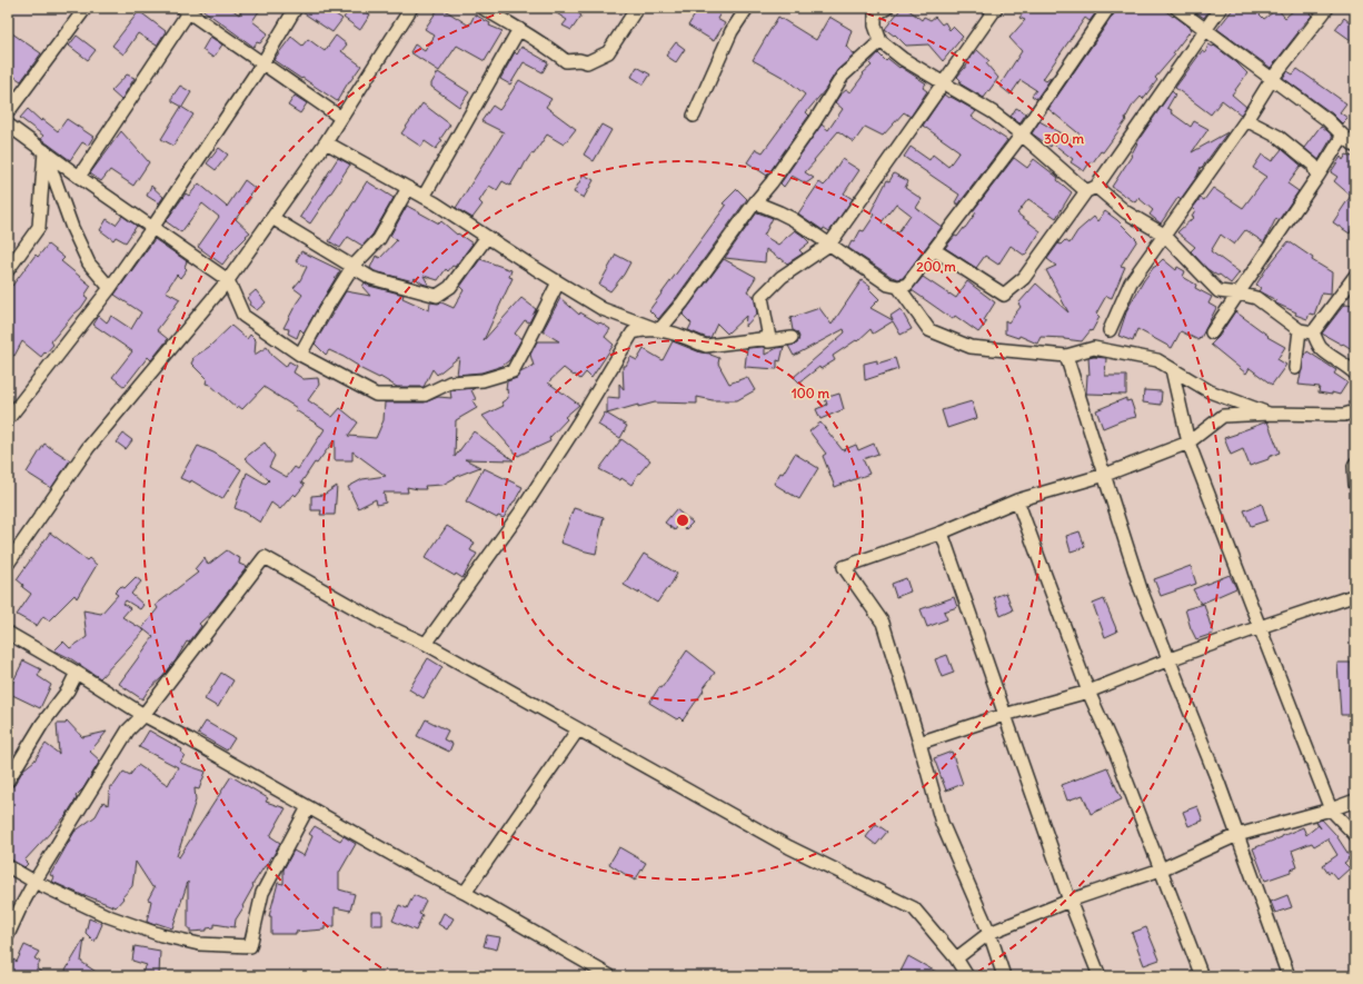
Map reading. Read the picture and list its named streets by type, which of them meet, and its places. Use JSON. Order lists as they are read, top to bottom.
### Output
{
  "rings": ["300 m", "200 m", "100 m"]
}
